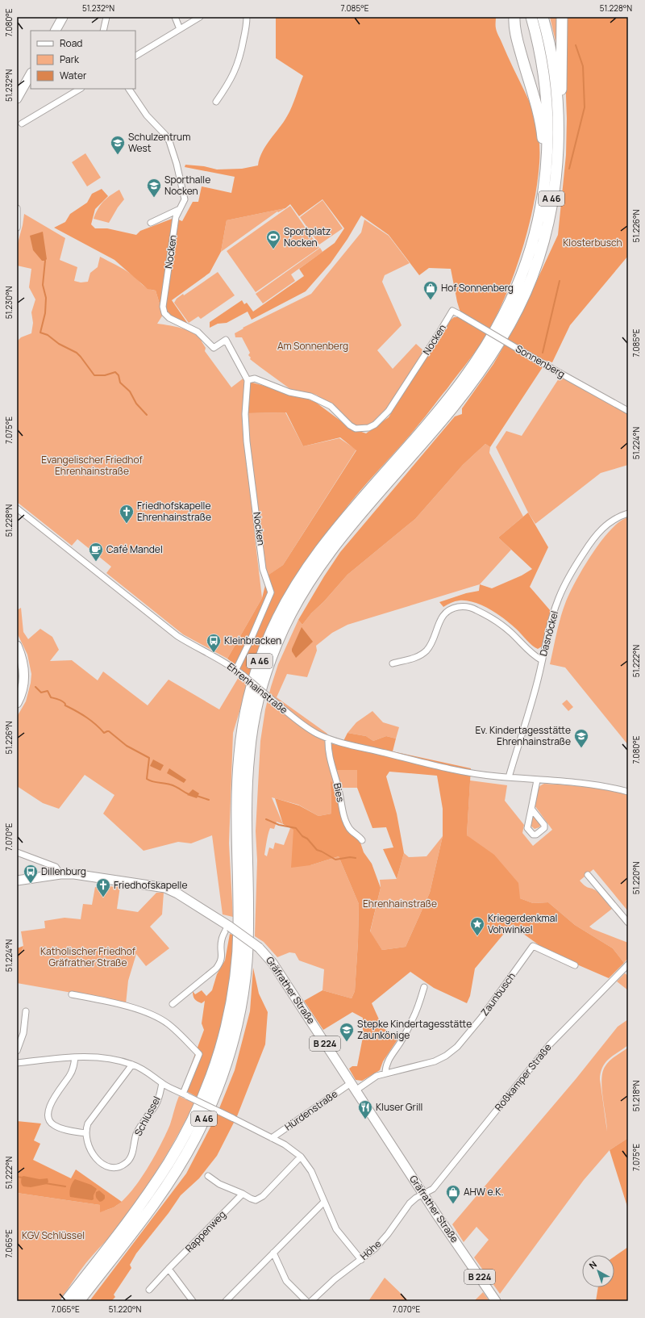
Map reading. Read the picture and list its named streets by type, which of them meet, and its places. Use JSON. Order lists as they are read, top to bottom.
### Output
{
  "streets": {
    "highway": ["A 46"],
    "main road": ["Gräfrather Straße", "B 224"],
    "street": [
      "Nocken",
      "Sonnenberg",
      "Dasnöckel",
      "Ehrenhainstraße",
      "Bies",
      "Zaunbusch",
      "Roßkamper Straße",
      "Hürdenstraße",
      "Schlüssel",
      "Rappenweg",
      "Höhe"
    ]
  },
  "crossings": [
    ["Nocken", "Sonnenberg"],
    ["Nocken", "Ehrenhainstraße"],
    ["Dasnöckel", "Ehrenhainstraße"],
    ["Ehrenhainstraße", "Bies"],
    ["Gräfrather Straße", "Zaunbusch"],
    ["Gräfrather Straße", "Roßkamper Straße"],
    ["Gräfrather Straße", "Hürdenstraße"],
    ["Gräfrather Straße", "Höhe"],
    ["Zaunbusch", "Hürdenstraße"],
    ["Roßkamper Straße", "Höhe"],
    ["Hürdenstraße", "Schlüssel"],
    ["Schlüssel", "Höhe"]
  ],
  "parks": [
    "Klosterbusch",
    "Am Sonnenberg",
    "Evangelischer Friedhof Ehrenhainstraße",
    "Ehrenhainstraße",
    "Katholischer Friedhof Gräfrather Straße",
    "KGV Schlüssel"
  ],
  "places": {
    "school or university": [
      "Schulzentrum West",
      "Sporthalle Nocken",
      "Ev. Kindertagesstätte Ehrenhainstraße",
      "Stepke Kindertagesstätte Zaunkönige"
    ],
    "sports": ["Sportplatz Nocken"],
    "shop": ["Hof Sonnenberg", "AHW e.K."],
    "church": ["Friedhofskapelle Ehrenhainstraße", "Friedhofskapelle"],
    "cafe": ["Café Mandel"],
    "bus stop": ["Kleinbracken", "Dillenburg"],
    "place": ["Kriegerdenkmal Vohwinkel"],
    "restaurant": ["Kluser Grill"]
  },
  "legend": ["Road", "Park", "Water"],
  "north": "top left",
  "coordinates": [
    "51.232°N",
    "7.085°E",
    "51.228°N",
    "7.080°E",
    "51.226°N",
    "51.230°N",
    "7.075°E",
    "51.224°N",
    "51.222°N",
    "7.070°E",
    "51.220°N",
    "51.218°N",
    "7.065°E"
  ]
}
